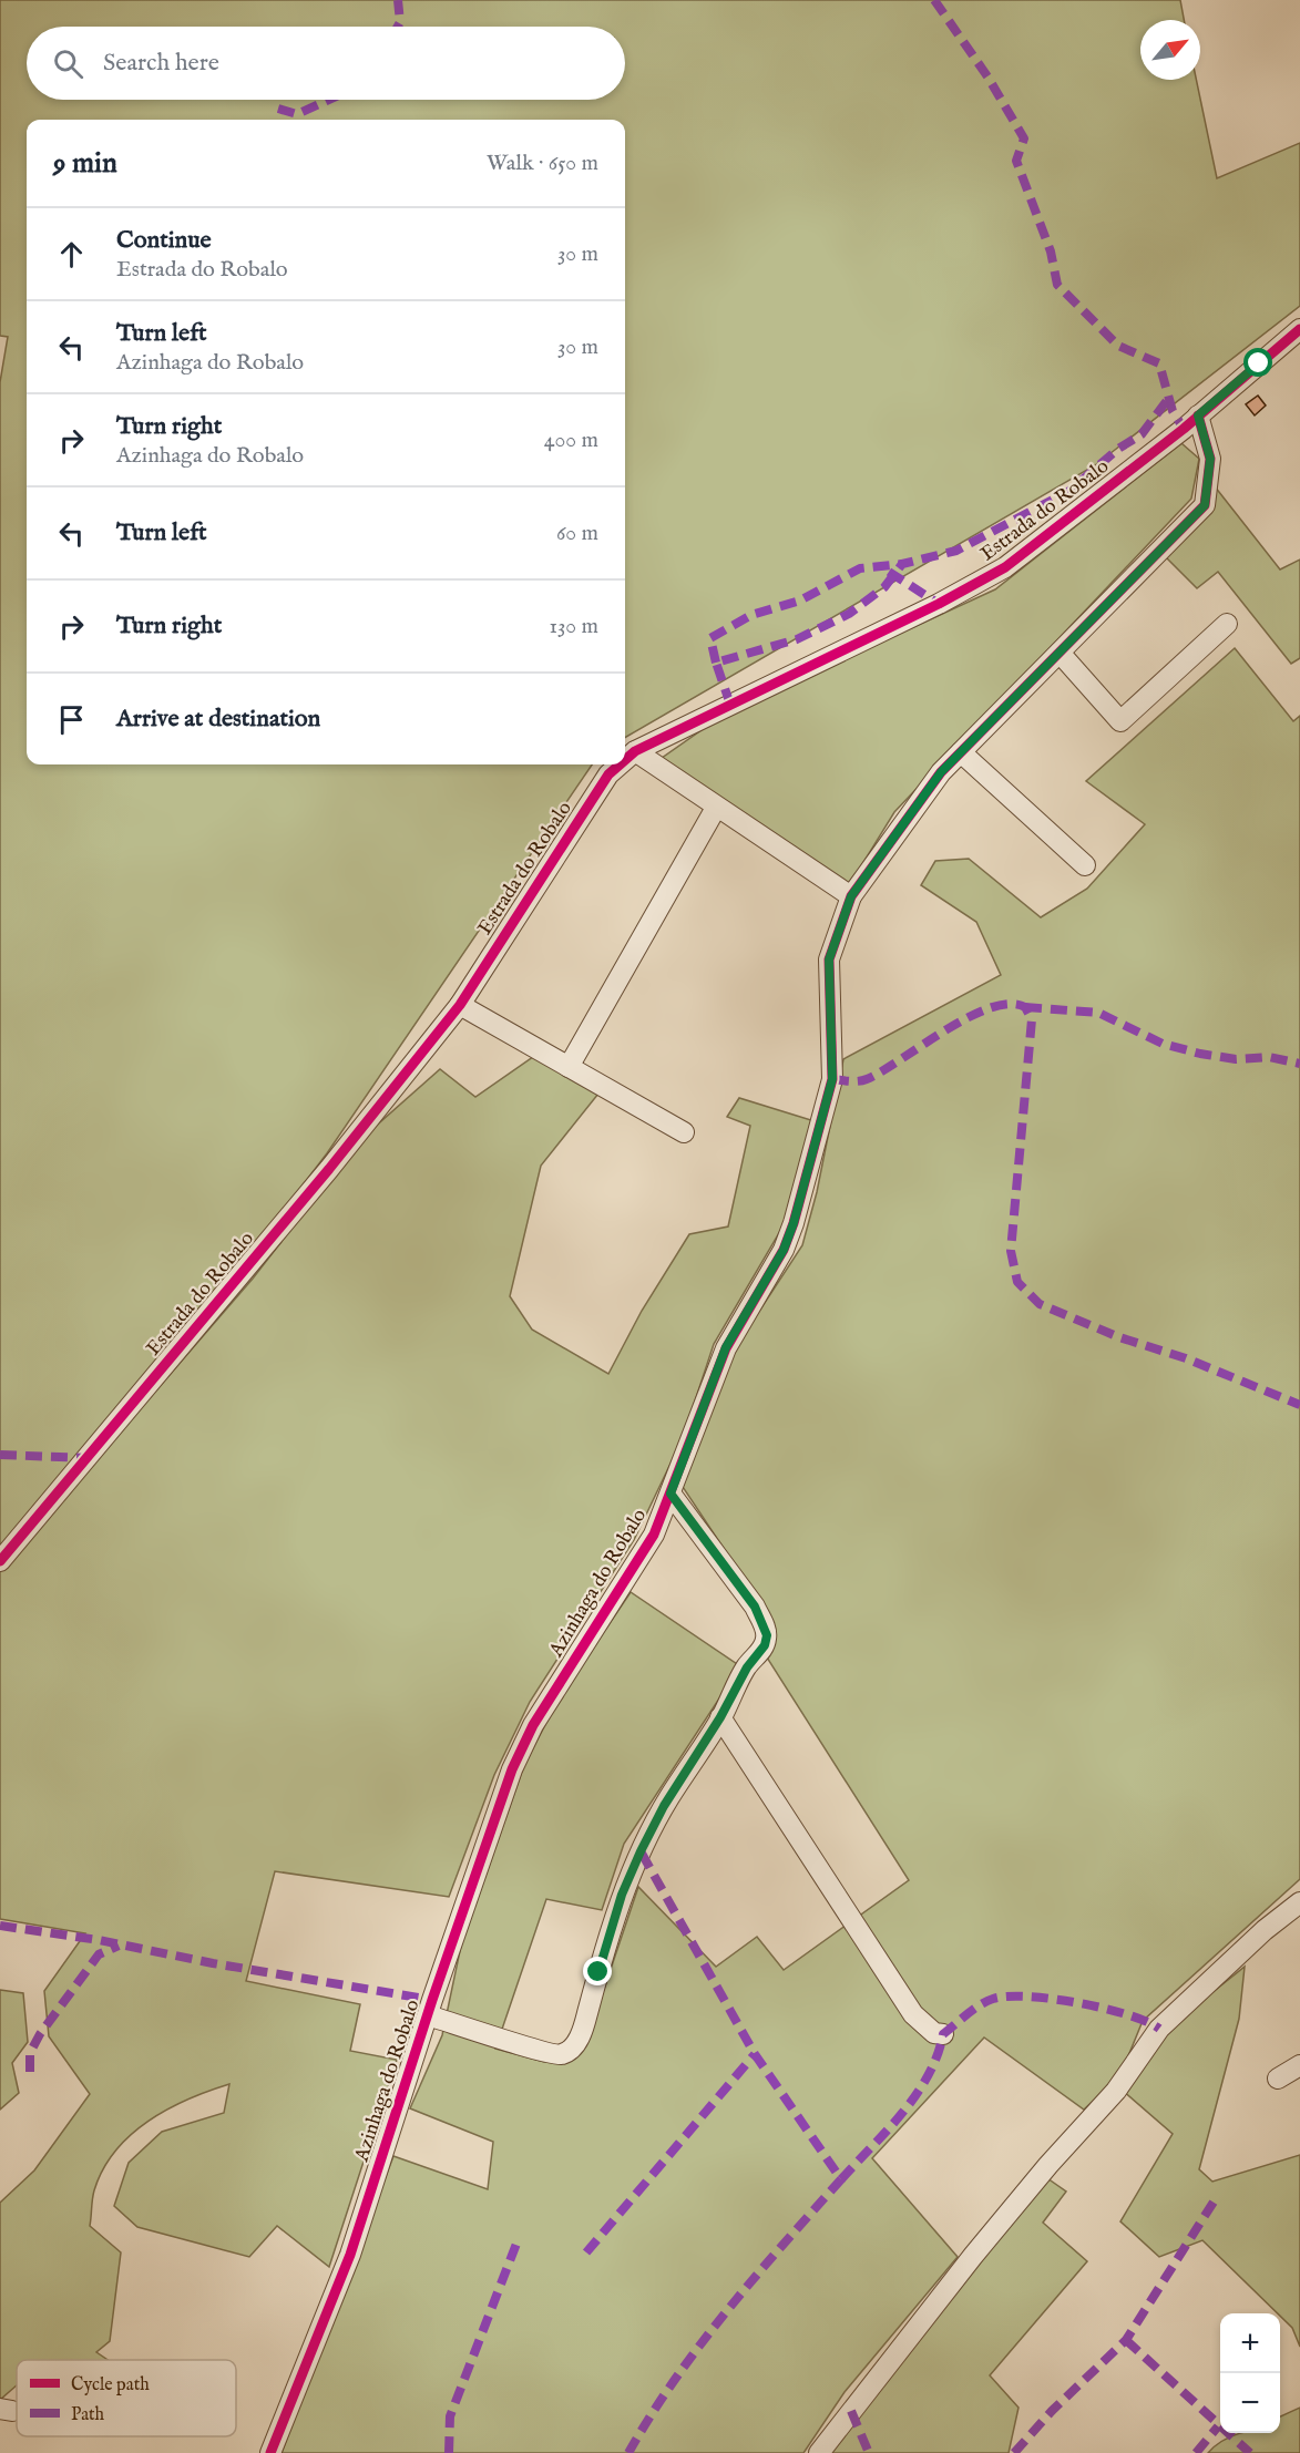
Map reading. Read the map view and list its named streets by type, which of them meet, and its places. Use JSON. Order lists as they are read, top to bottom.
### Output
{
  "streets": {
    "street": ["Estrada do Robalo", "Azinhaga do Robalo"]
  },
  "crossings": [
    ["Estrada do Robalo", "Azinhaga do Robalo"]
  ],
  "legend": ["Cycle path", "Path"],
  "north": "top right",
  "page": {
    "search": "Search here",
    "heading": ["9 min", "Walk · 650 m"],
    "list": [
      ["Continue", "Estrada do Robalo", "30 m"],
      ["Turn left", "Azinhaga do Robalo", "30 m"],
      ["Turn right", "Azinhaga do Robalo", "400 m"],
      ["Turn left", "60 m"],
      ["Turn right", "130 m"],
      "Arrive at destination"
    ],
    "map_buttons": ["+", "−"]
  }
}
